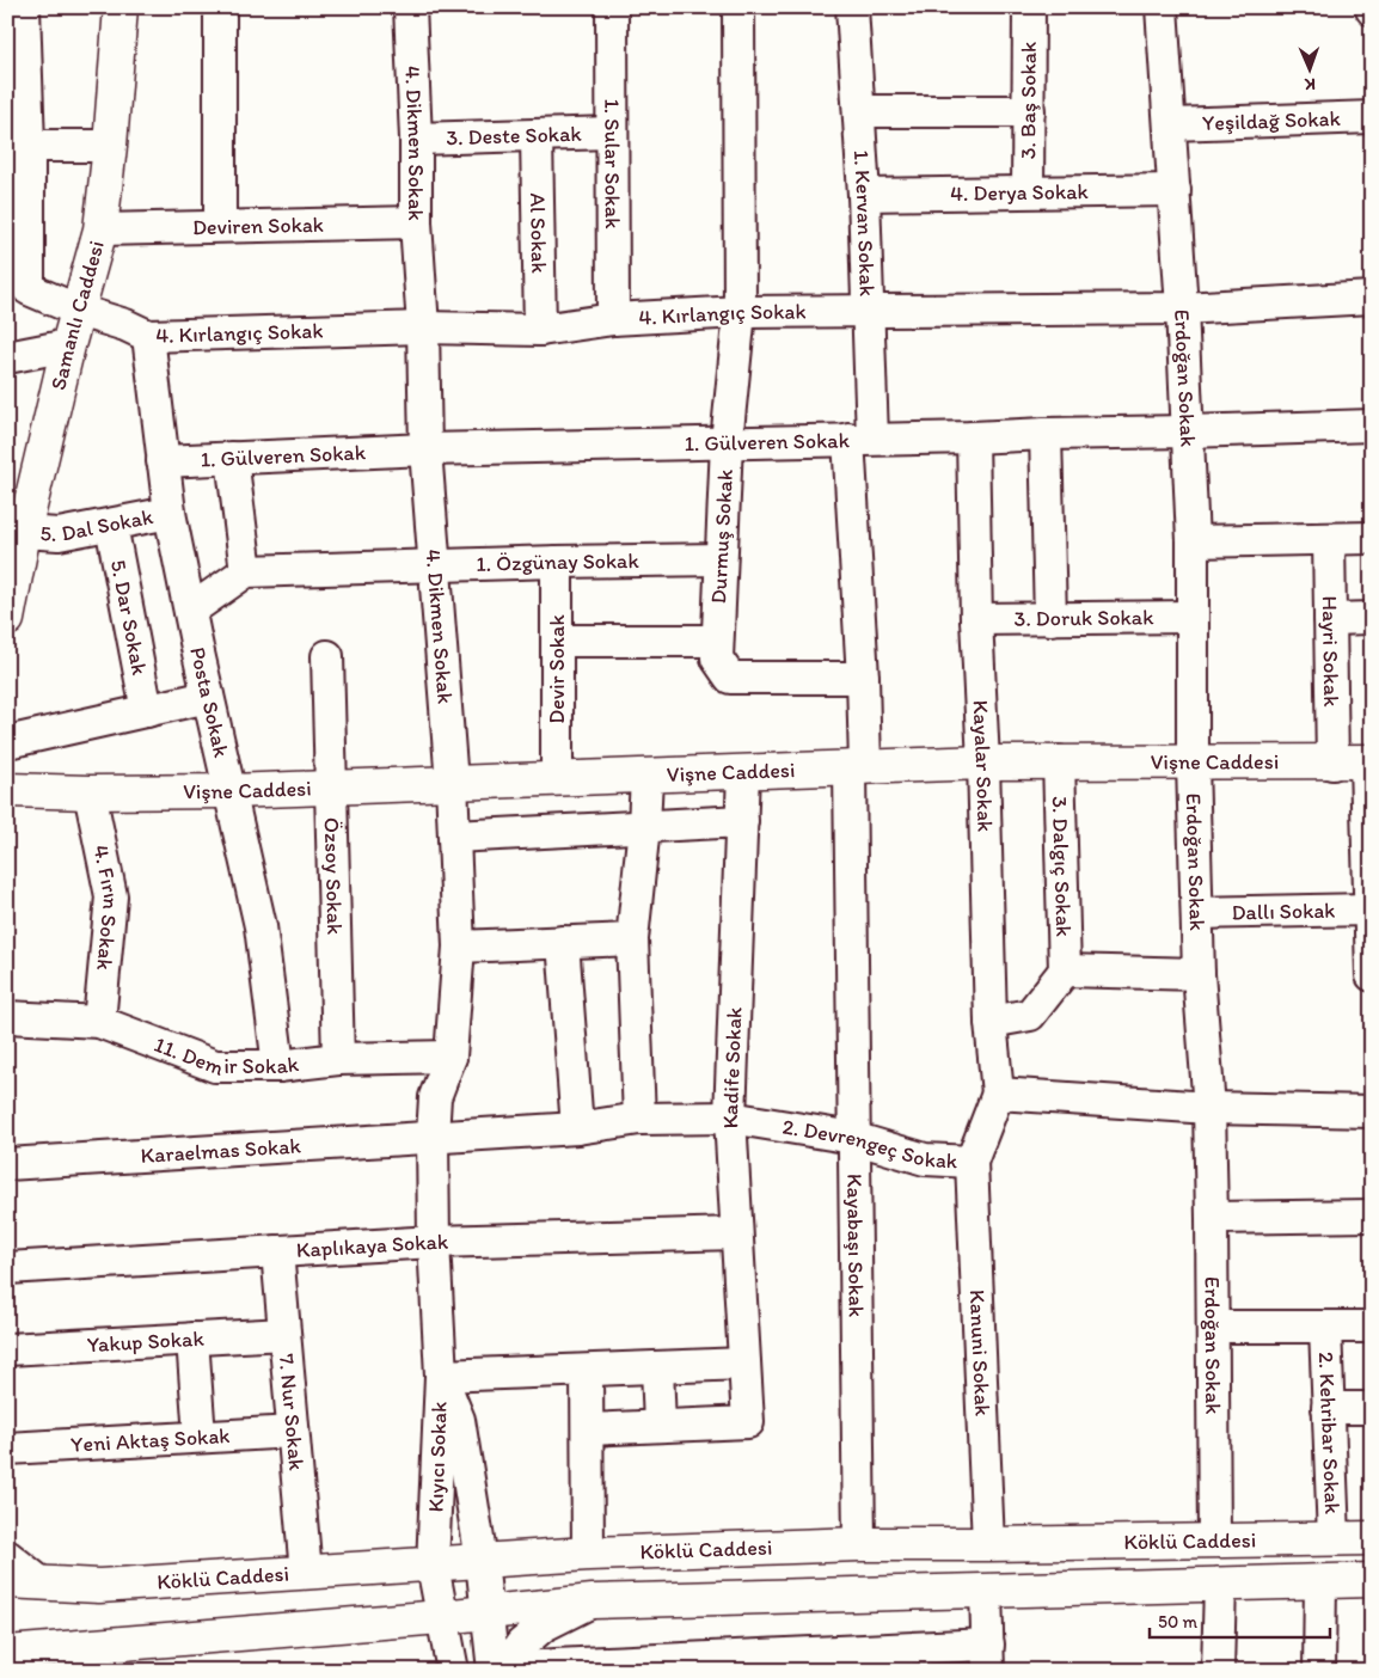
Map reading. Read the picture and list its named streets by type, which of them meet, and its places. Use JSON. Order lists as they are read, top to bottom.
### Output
{
  "streets": {
    "main road": ["Samanlı Caddesi", "Vişne Caddesi", "Köklü Caddesi"],
    "street": [
      "3. Baş Sokak",
      "Yeşildağ Sokak",
      "3. Deste Sokak",
      "4. Dikmen Sokak",
      "1. Sular Sokak",
      "4. Derya Sokak",
      "1. Kervan Sokak",
      "Deviren Sokak",
      "Al Sokak",
      "4. Kırlangıç Sokak",
      "Erdoğan Sokak",
      "1. Gülveren Sokak",
      "5. Dal Sokak",
      "Durmuş Sokak",
      "1. Özgünay Sokak",
      "5. Dar Sokak",
      "3. Doruk Sokak",
      "Hayri Sokak",
      "Devir Sokak",
      "Posta Sokak",
      "Kayalar Sokak",
      "3. Dalgıç Sokak",
      "Özsoy Sokak",
      "4. Fırın Sokak",
      "Dallı Sokak",
      "11. Demir Sokak",
      "Kadife Sokak",
      "2. Devrengeç Sokak",
      "Karaelmas Sokak",
      "Kaplıkaya Sokak",
      "Kayabaşı Sokak",
      "Yakup Sokak",
      "Kanuni Sokak",
      "7. Nur Sokak",
      "2. Kehribar Sokak",
      "Yeni Aktaş Sokak",
      "Kıyıcı Sokak"
    ]
  },
  "crossings": [
    ["3. Baş Sokak", "4. Derya Sokak"],
    ["Yeşildağ Sokak", "Erdoğan Sokak"],
    ["3. Deste Sokak", "4. Dikmen Sokak"],
    ["3. Deste Sokak", "1. Sular Sokak"],
    ["3. Deste Sokak", "Al Sokak"],
    ["4. Dikmen Sokak", "Deviren Sokak"],
    ["4. Dikmen Sokak", "4. Kırlangıç Sokak"],
    ["4. Dikmen Sokak", "1. Gülveren Sokak"],
    ["4. Dikmen Sokak", "1. Özgünay Sokak"],
    ["4. Dikmen Sokak", "Vişne Caddesi"],
    ["4. Dikmen Sokak", "11. Demir Sokak"],
    ["4. Dikmen Sokak", "2. Devrengeç Sokak"],
    ["4. Dikmen Sokak", "Karaelmas Sokak"],
    ["4. Dikmen Sokak", "Kaplıkaya Sokak"],
    ["4. Dikmen Sokak", "Kıyıcı Sokak"],
    ["1. Sular Sokak", "4. Kırlangıç Sokak"],
    ["4. Derya Sokak", "1. Kervan Sokak"],
    ["4. Derya Sokak", "Erdoğan Sokak"],
    ["1. Kervan Sokak", "4. Kırlangıç Sokak"],
    ["1. Kervan Sokak", "1. Gülveren Sokak"],
    ["1. Kervan Sokak", "Durmuş Sokak"],
    ["1. Kervan Sokak", "Vişne Caddesi"],
    ["1. Kervan Sokak", "Kayabaşı Sokak"],
    ["Deviren Sokak", "Samanlı Caddesi"],
    ["Al Sokak", "4. Kırlangıç Sokak"],
    ["Samanlı Caddesi", "4. Kırlangıç Sokak"],
    ["Samanlı Caddesi", "5. Dal Sokak"],
    ["4. Kırlangıç Sokak", "Erdoğan Sokak"],
    ["4. Kırlangıç Sokak", "Durmuş Sokak"],
    ["4. Kırlangıç Sokak", "Posta Sokak"],
    ["Erdoğan Sokak", "1. Gülveren Sokak"],
    ["Erdoğan Sokak", "3. Doruk Sokak"],
    ["Erdoğan Sokak", "Vişne Caddesi"],
    ["Erdoğan Sokak", "Dallı Sokak"],
    ["Erdoğan Sokak", "2. Kehribar Sokak"],
    ["Erdoğan Sokak", "Köklü Caddesi"],
    ["1. Gülveren Sokak", "Durmuş Sokak"],
    ["1. Gülveren Sokak", "Posta Sokak"],
    ["1. Gülveren Sokak", "Kayalar Sokak"],
    ["5. Dal Sokak", "5. Dar Sokak"],
    ["5. Dal Sokak", "Posta Sokak"],
    ["Durmuş Sokak", "1. Özgünay Sokak"],
    ["1. Özgünay Sokak", "Devir Sokak"],
    ["3. Doruk Sokak", "Kayalar Sokak"],
    ["Hayri Sokak", "Vişne Caddesi"],
    ["Devir Sokak", "Vişne Caddesi"],
    ["Posta Sokak", "Vişne Caddesi"],
    ["Posta Sokak", "11. Demir Sokak"],
    ["Vişne Caddesi", "Kayalar Sokak"],
    ["Vişne Caddesi", "3. Dalgıç Sokak"],
    ["Vişne Caddesi", "Özsoy Sokak"],
    ["Vişne Caddesi", "4. Fırın Sokak"],
    ["Vişne Caddesi", "Kadife Sokak"],
    ["Vişne Caddesi", "Kayabaşı Sokak"],
    ["Kayalar Sokak", "2. Devrengeç Sokak"],
    ["Özsoy Sokak", "11. Demir Sokak"],
    ["4. Fırın Sokak", "11. Demir Sokak"],
    ["Kadife Sokak", "2. Devrengeç Sokak"],
    ["Kadife Sokak", "Kaplıkaya Sokak"],
    ["2. Devrengeç Sokak", "Karaelmas Sokak"],
    ["2. Devrengeç Sokak", "Kayabaşı Sokak"],
    ["2. Devrengeç Sokak", "Kanuni Sokak"],
    ["Kaplıkaya Sokak", "7. Nur Sokak"],
    ["Kaplıkaya Sokak", "Kıyıcı Sokak"],
    ["Kayabaşı Sokak", "Köklü Caddesi"],
    ["Yakup Sokak", "7. Nur Sokak"],
    ["Kanuni Sokak", "Köklü Caddesi"],
    ["7. Nur Sokak", "Yeni Aktaş Sokak"],
    ["7. Nur Sokak", "Köklü Caddesi"],
    ["2. Kehribar Sokak", "Köklü Caddesi"],
    ["Kıyıcı Sokak", "Köklü Caddesi"]
  ],
  "scale_bar": "50 m",
  "north": "bottom"
}
